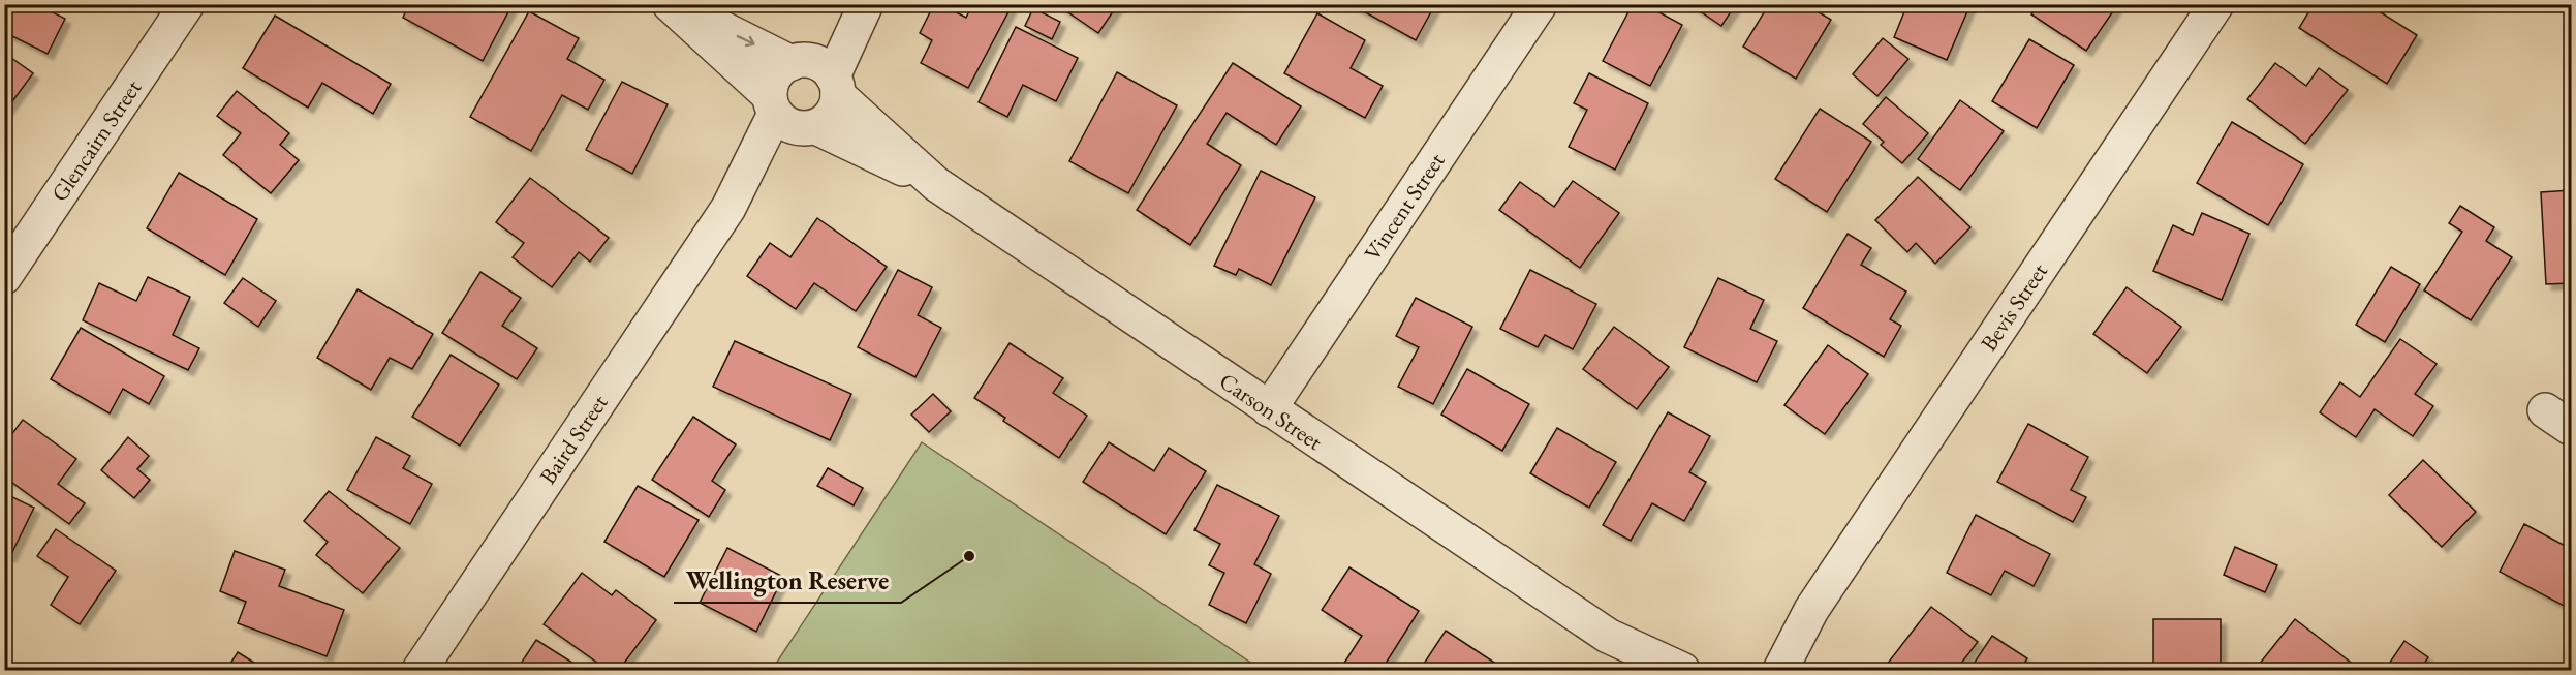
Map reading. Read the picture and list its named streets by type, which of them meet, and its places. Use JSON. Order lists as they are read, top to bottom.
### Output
{
  "streets": {
    "street": [
      "Glencairn Street",
      "Vincent Street",
      "Bevis Street",
      "Carson Street",
      "Baird Street"
    ]
  },
  "crossings": [
    ["Vincent Street", "Carson Street"],
    ["Carson Street", "Baird Street"]
  ],
  "places": ["Wellington Reserve"]
}
